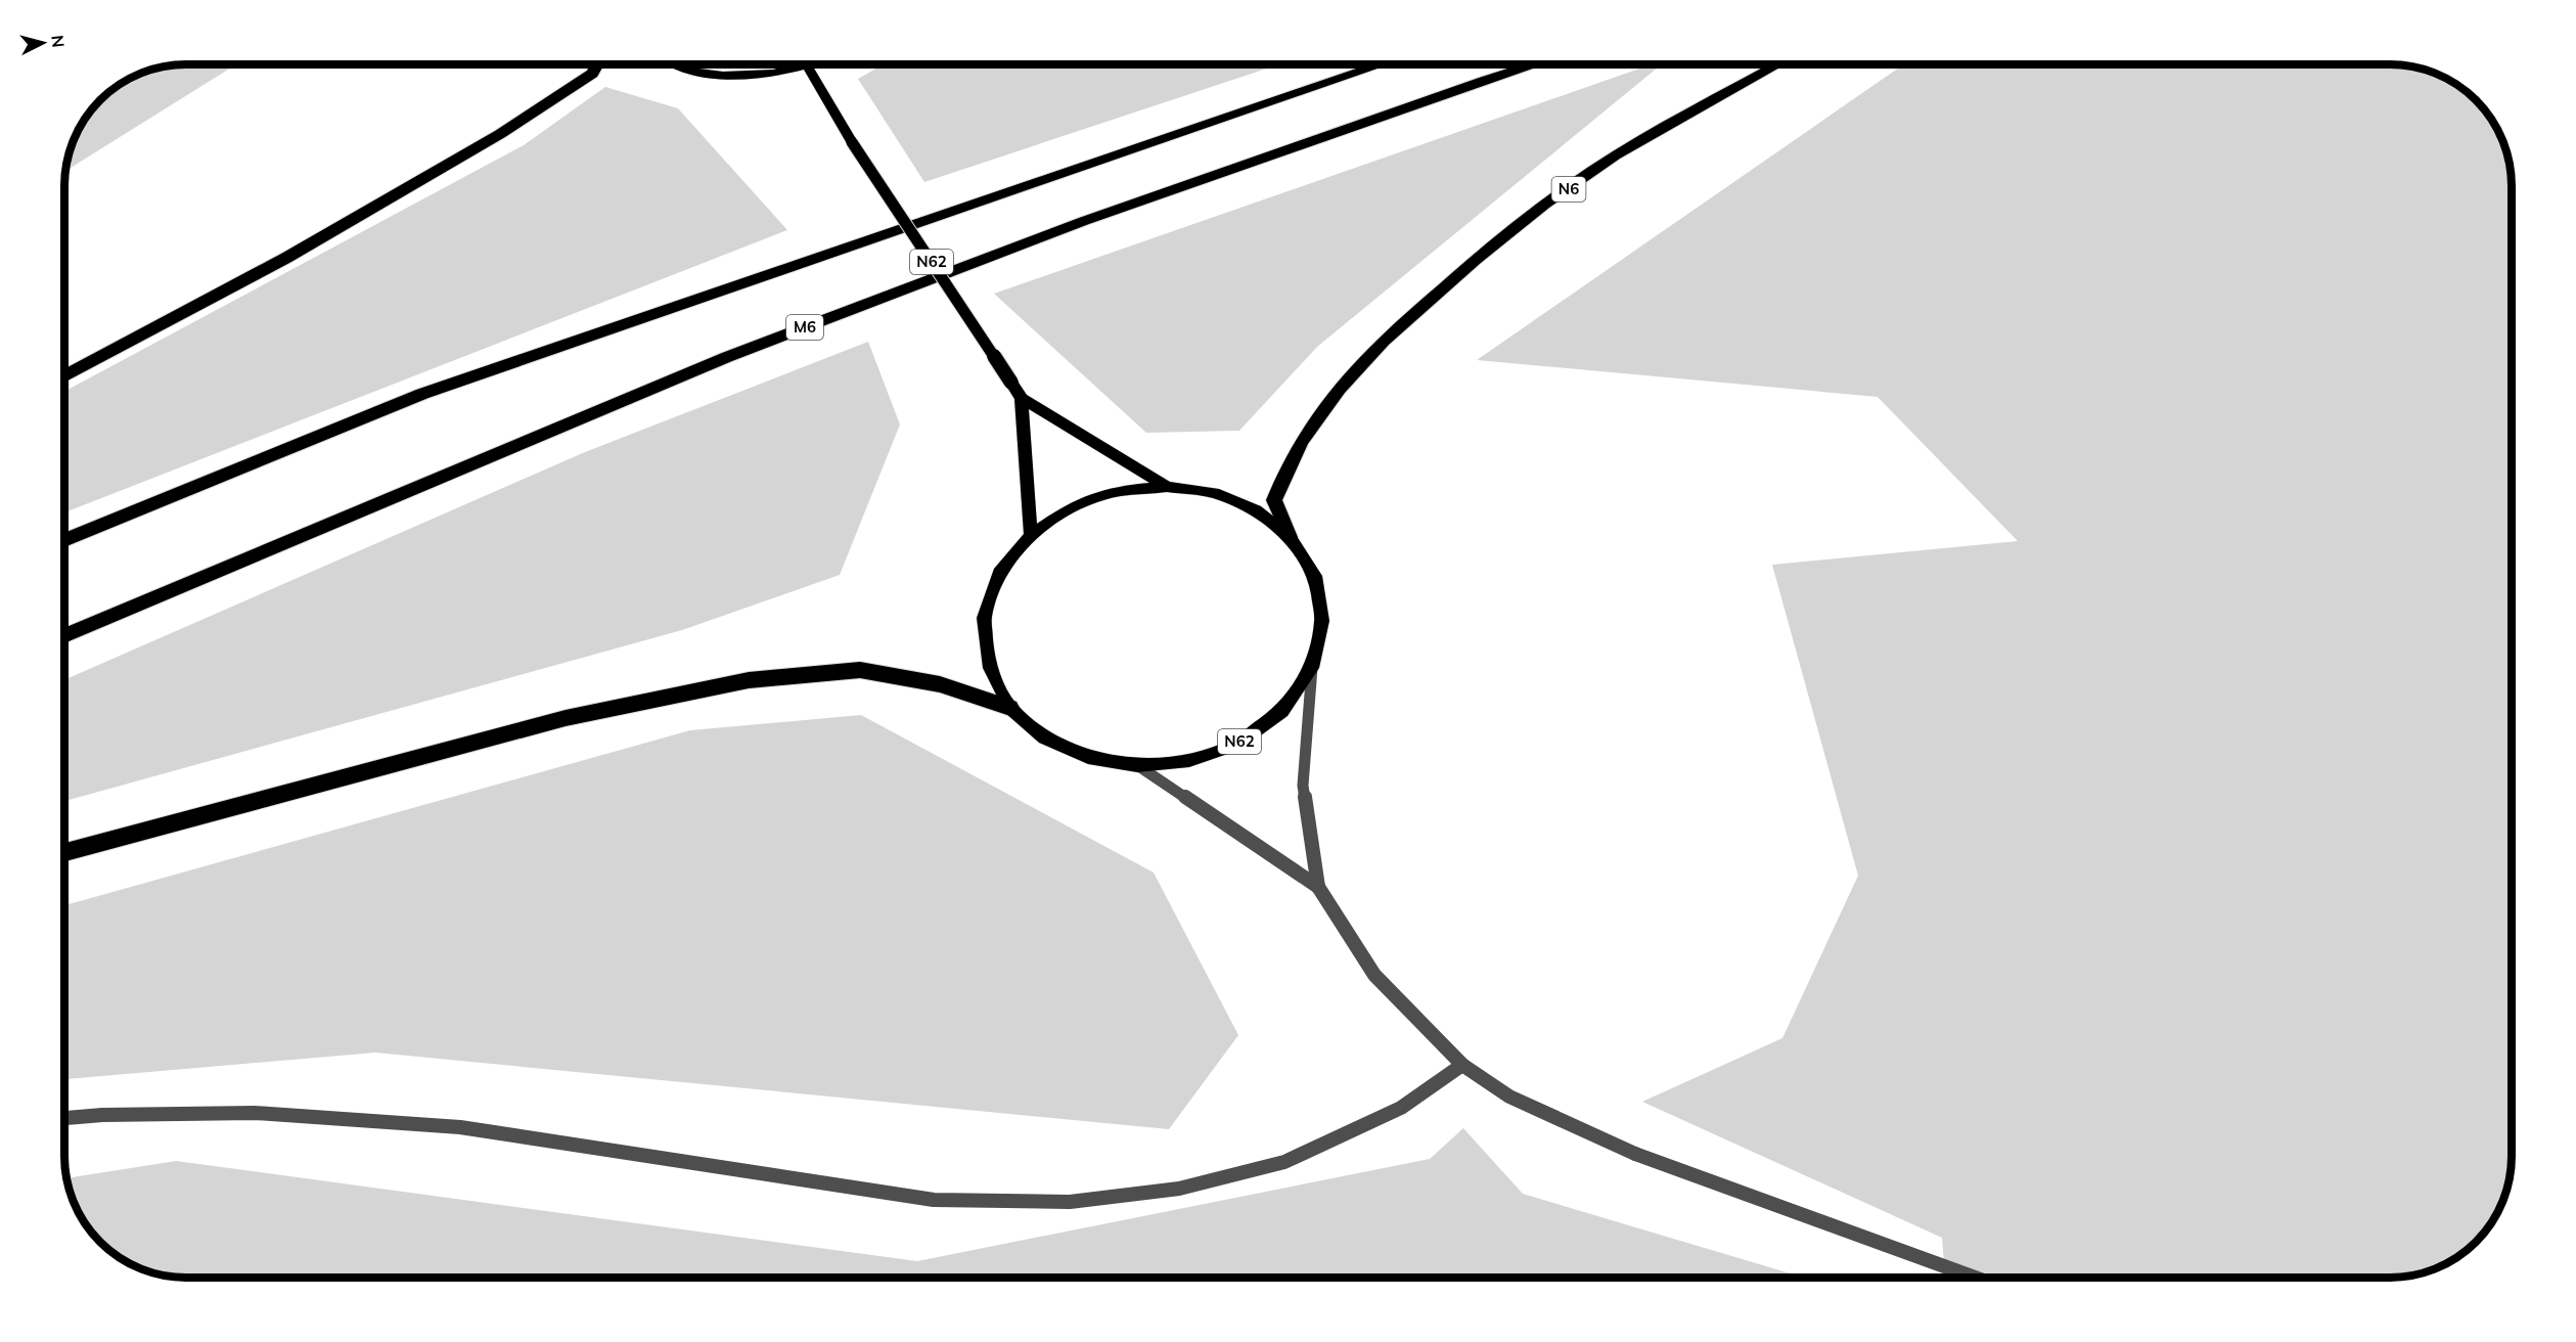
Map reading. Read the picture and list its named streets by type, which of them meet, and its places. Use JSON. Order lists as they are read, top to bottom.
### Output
{
  "streets": {
    "highway": ["N6", "M6"],
    "main road": ["N62"]
  },
  "crossings": [
    ["N6", "N62"]
  ],
  "north": "right"
}
